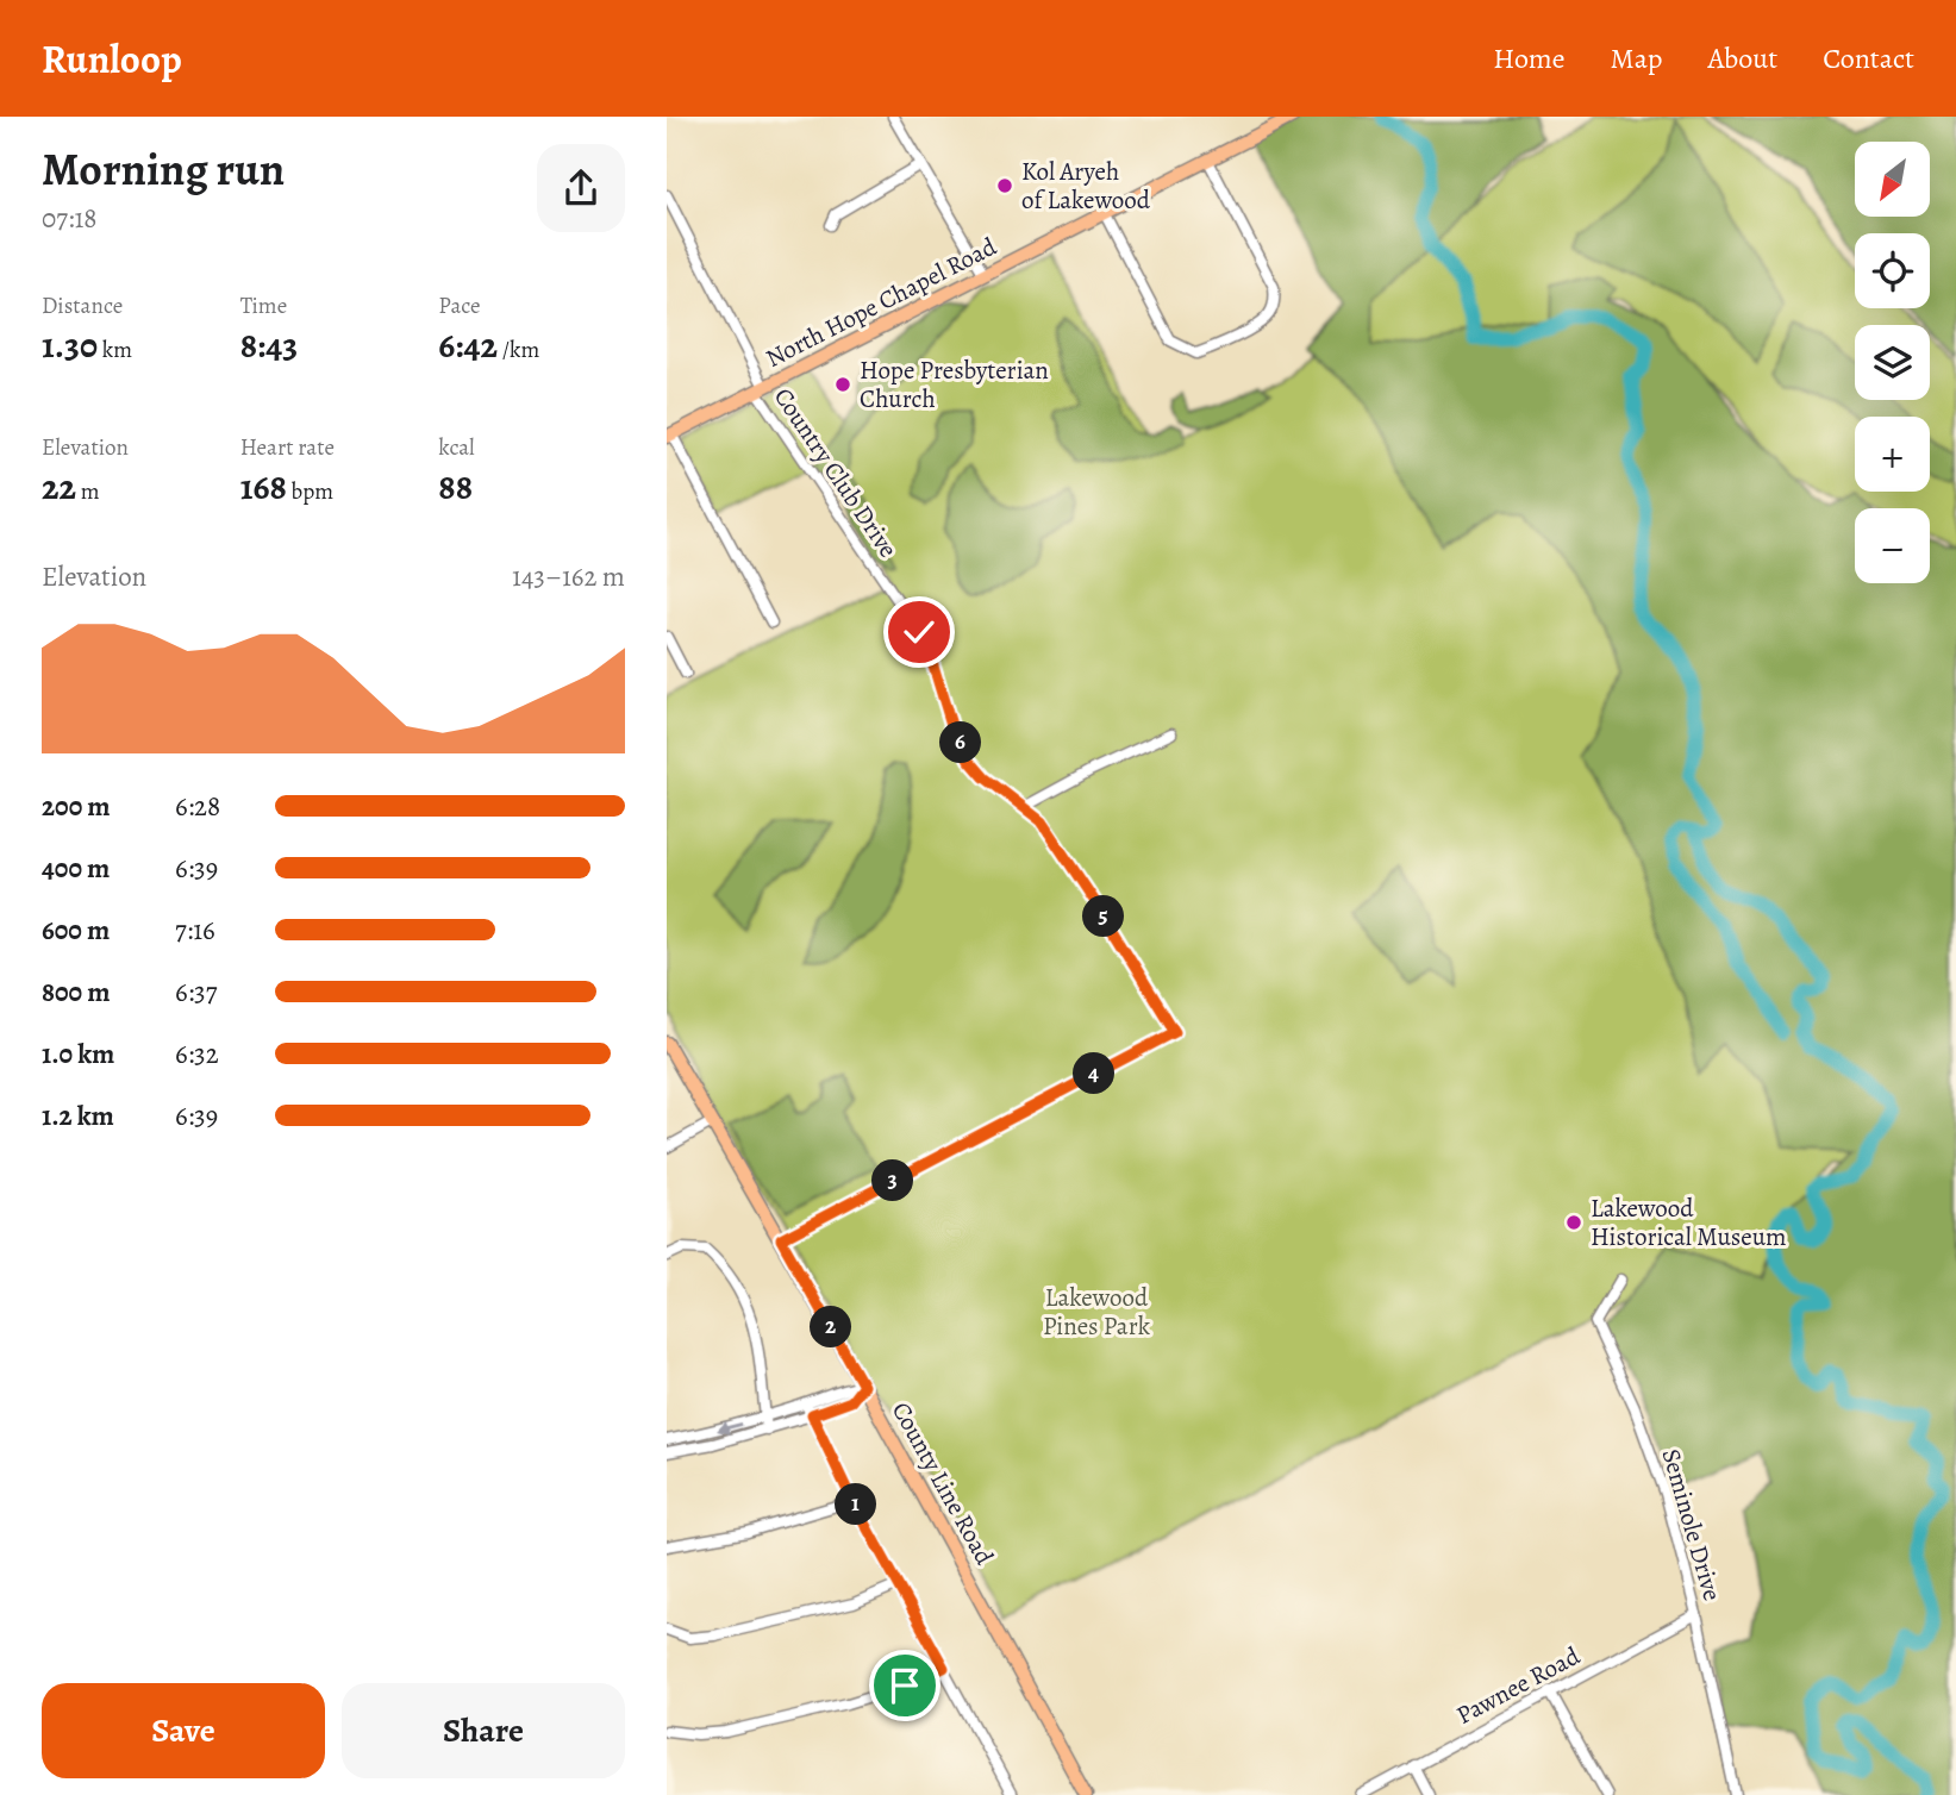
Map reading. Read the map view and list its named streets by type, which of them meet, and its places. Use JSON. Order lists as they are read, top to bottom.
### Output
{
  "streets": {
    "main road": ["North Hope Chapel Road", "County Line Road"],
    "street": ["Country Club Drive", "Seminole Drive", "Pawnee Road"]
  },
  "crossings": [
    ["North Hope Chapel Road", "Country Club Drive"],
    ["Country Club Drive", "County Line Road"],
    ["Seminole Drive", "Pawnee Road"]
  ],
  "parks": ["Lakewood Pines Park"],
  "places": ["Kol Aryeh of Lakewood", "Hope Presbyterian Church", "Lakewood Historical Museum"],
  "north": "bottom left",
  "page": {
    "header": "Runloop",
    "nav": [
      "Home",
      "Map",
      "About",
      "Contact"
    ],
    "heading": ["Morning run", "07:18"],
    "map_buttons": ["+", "−"],
    "stats": [
      ["Distance", "1.30 km"],
      ["Time", "8:43"],
      ["Pace", "6:42 /km"],
      ["Elevation", "22 m"],
      ["Heart rate", "168 bpm"],
      ["kcal", "88"]
    ],
    "chart": ["Elevation", "143–162 m"],
    "pins": [
      "6",
      "5",
      "4",
      "3",
      "2",
      "1"
    ],
    "list": [
      {
        "name": "200 m",
        "note": "6:28"
      },
      {
        "name": "400 m",
        "note": "6:39"
      },
      {
        "name": "600 m",
        "note": "7:16"
      },
      {
        "name": "800 m",
        "note": "6:37"
      },
      {
        "name": "1.0 km",
        "note": "6:32"
      },
      {
        "name": "1.2 km",
        "note": "6:39"
      }
    ],
    "buttons": ["Save", "Share"]
  }
}
